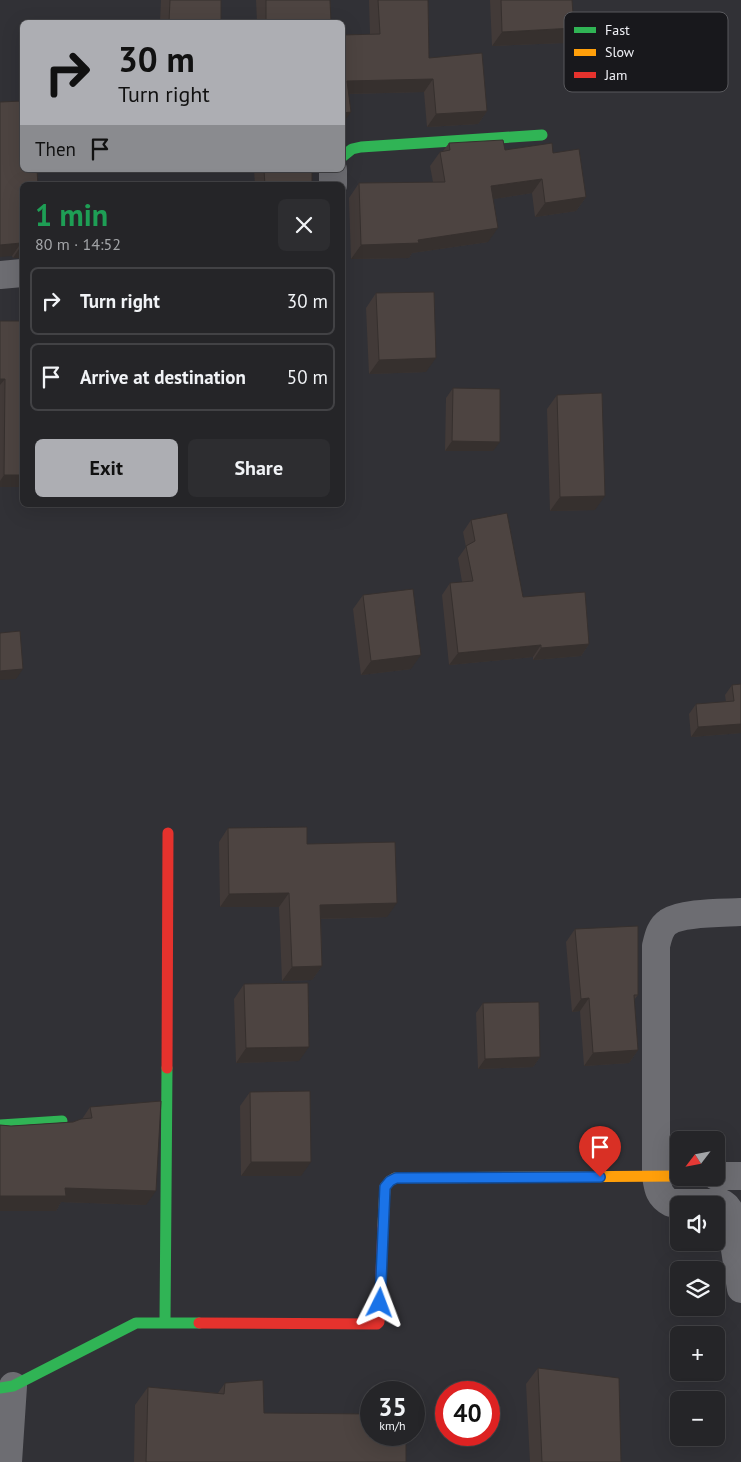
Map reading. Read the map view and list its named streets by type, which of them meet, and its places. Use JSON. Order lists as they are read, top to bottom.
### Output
{
  "legend": ["Fast", "Slow", "Jam"],
  "north": "bottom left",
  "page": {
    "turn": ["30 m", "Turn right"],
    "then": "Then",
    "heading": ["1 min", "80 m · 14:52"],
    "list": [
      {
        "name": "Turn right",
        "value": "30 m"
      },
      {
        "name": "Arrive at destination",
        "value": "50 m"
      }
    ],
    "buttons": ["Exit", "Share"],
    "map_buttons": ["+", "−"],
    "speed": "35 km/h",
    "limit": "40"
  }
}
